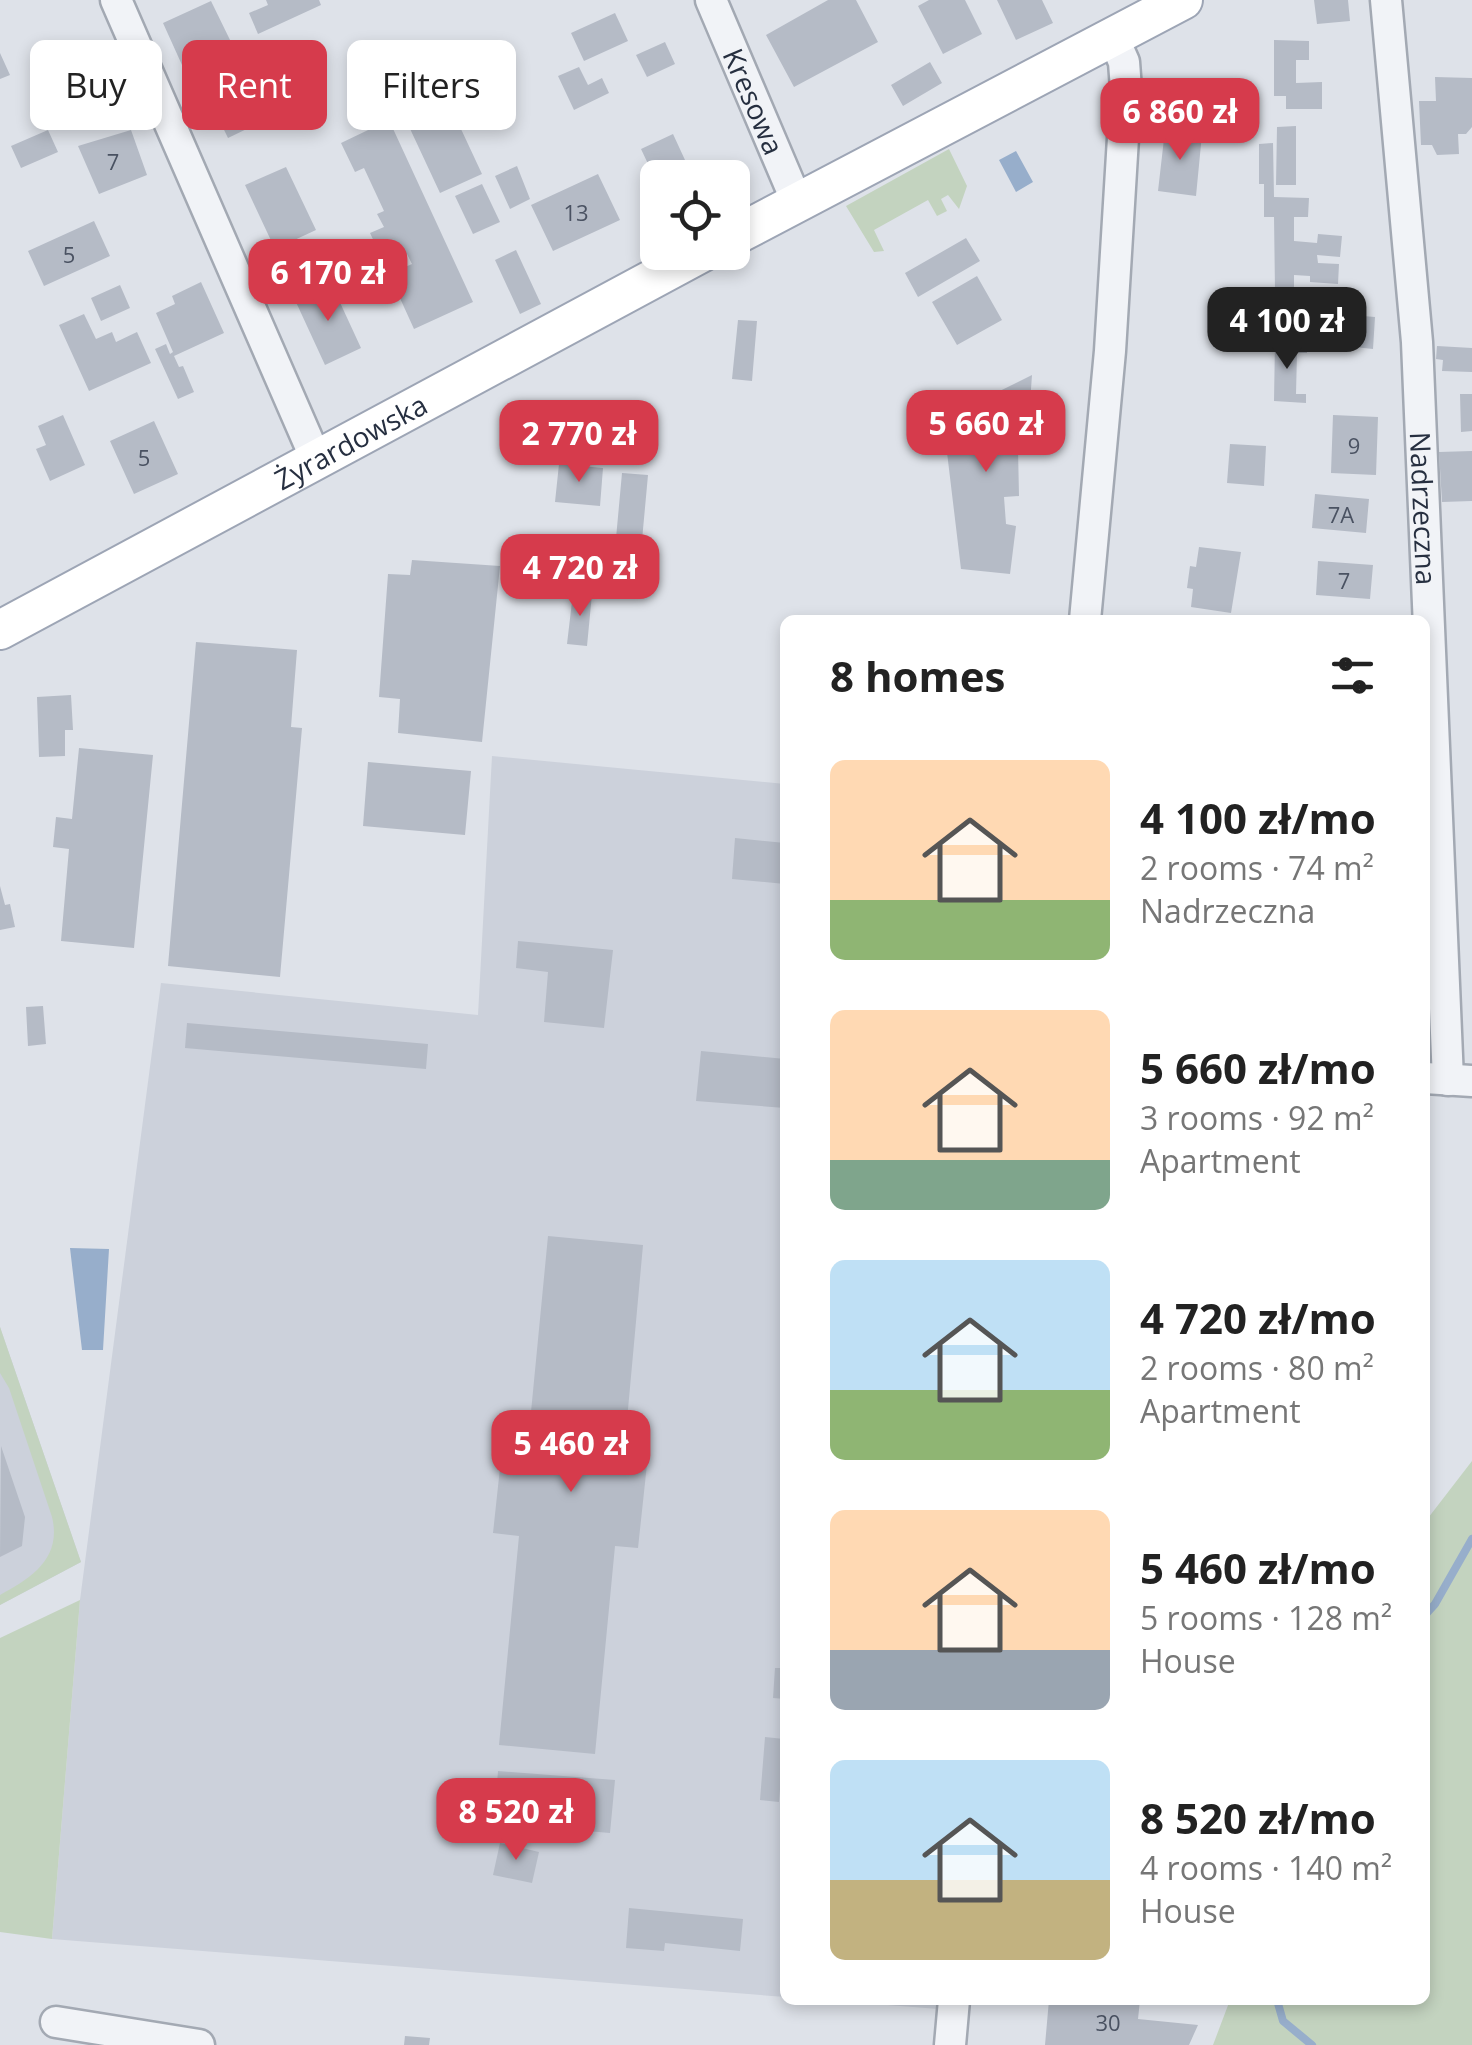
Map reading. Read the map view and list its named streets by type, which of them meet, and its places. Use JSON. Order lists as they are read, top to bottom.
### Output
{
  "streets": {
    "main road": ["Żyrardowska"],
    "street": ["Kresowa", "Nadrzeczna"]
  },
  "house_numbers": [
    "7",
    "13",
    "5",
    "9",
    "5",
    "7A",
    "7",
    "30"
  ],
  "page": {
    "chip": ["Buy", "Rent", "Filters"],
    "price": [
      "6 860 zł",
      "6 170 zł",
      "4 100 zł",
      "5 660 zł",
      "2 770 zł",
      "4 720 zł",
      "5 460 zł",
      "8 520 zł"
    ],
    "heading": "8 homes",
    "list": [
      {
        "name": "4 100 zł/mo",
        "note": "2 rooms · 74 m² · Nadrzeczna"
      },
      {
        "name": "5 660 zł/mo",
        "note": "3 rooms · 92 m² · Apartment"
      },
      {
        "name": "4 720 zł/mo",
        "note": "2 rooms · 80 m² · Apartment"
      },
      {
        "name": "5 460 zł/mo",
        "note": "5 rooms · 128 m² · House"
      },
      {
        "name": "8 520 zł/mo",
        "note": "4 rooms · 140 m² · House"
      }
    ]
  }
}
